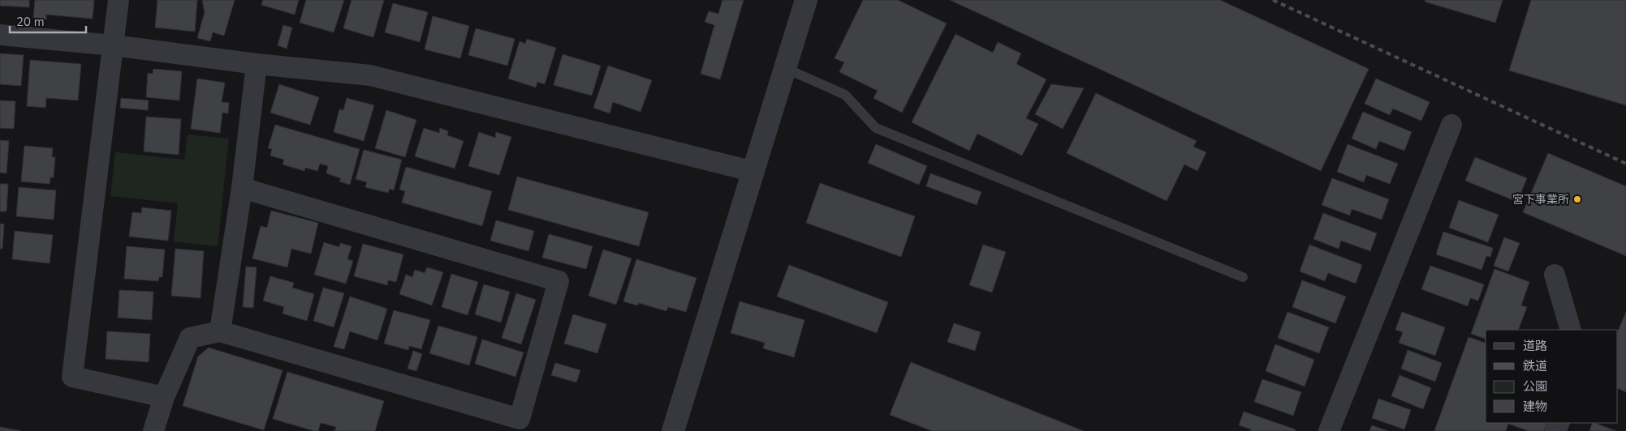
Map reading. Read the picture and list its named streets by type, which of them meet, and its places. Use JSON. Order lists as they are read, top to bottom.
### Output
{
  "places": ["宮下事業所"],
  "legend": [
    "道路",
    "鉄道",
    "公園",
    "建物"
  ],
  "scale_bar": "20 m"
}
